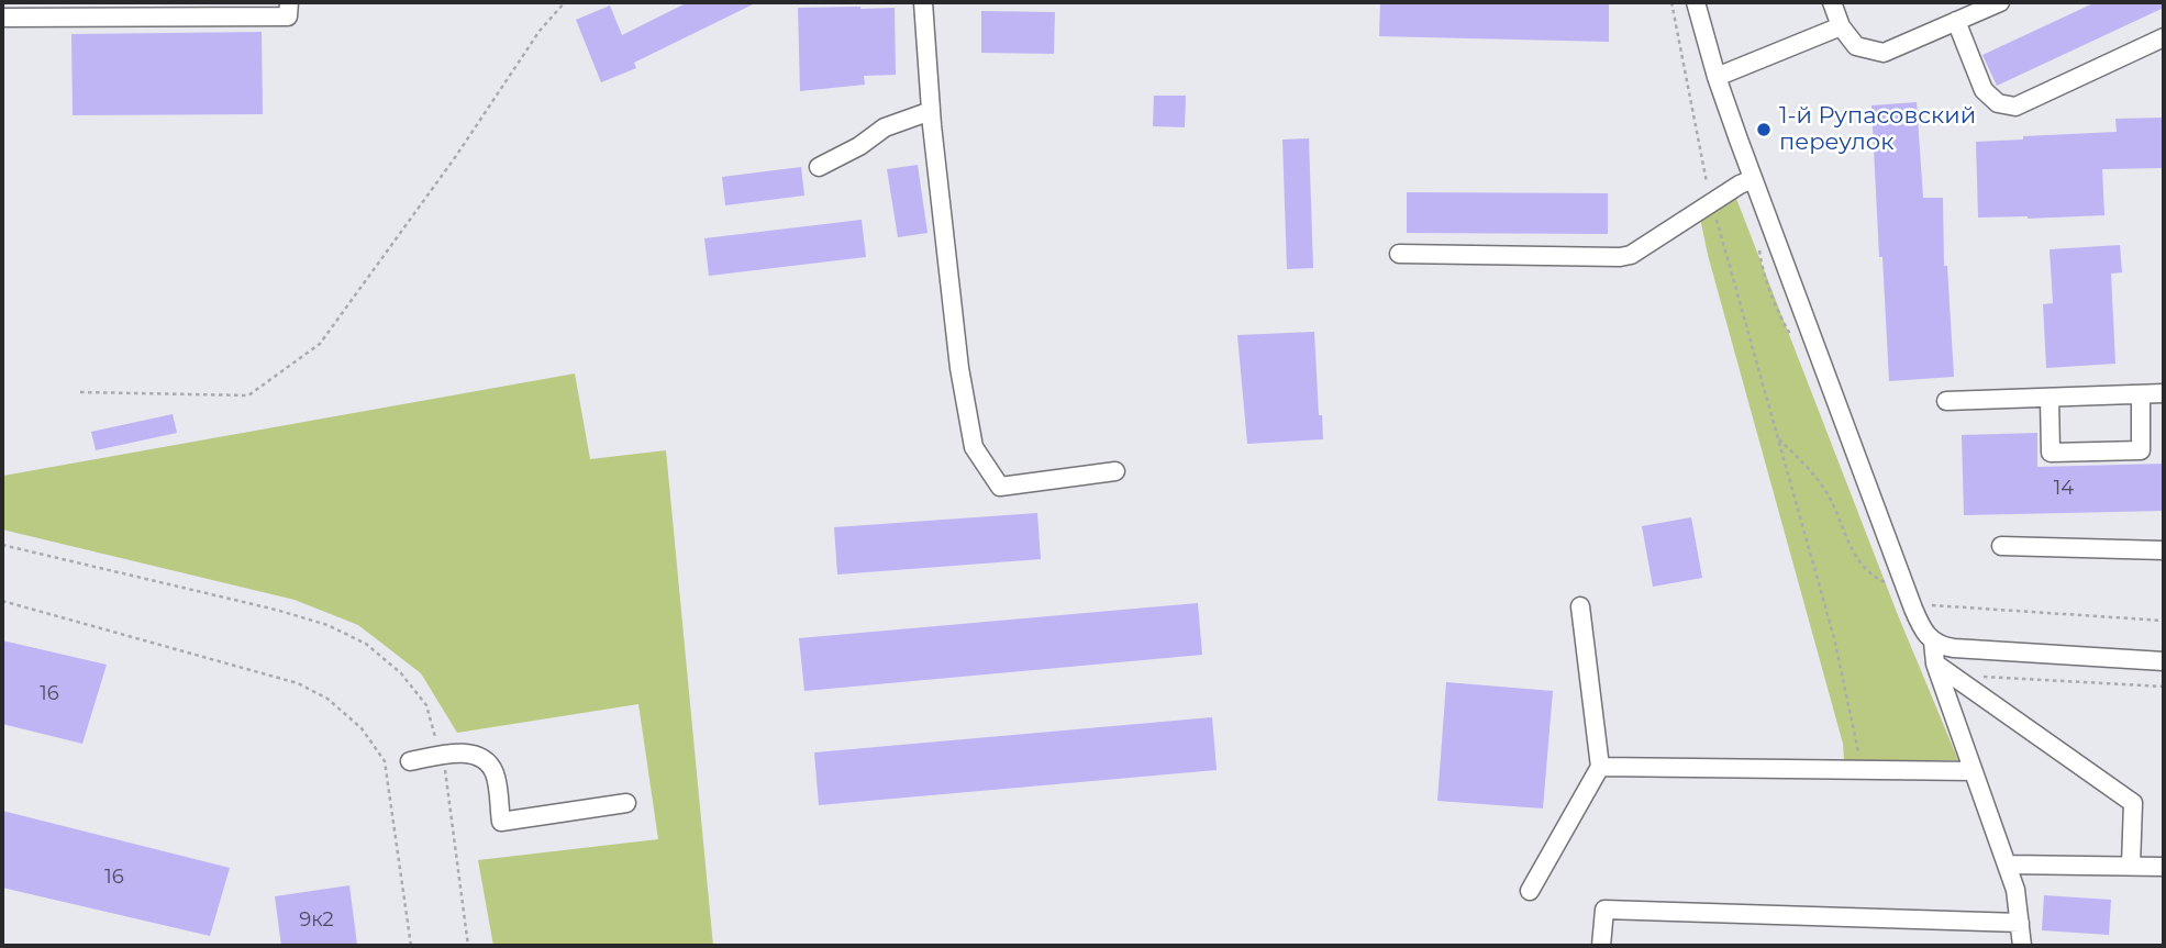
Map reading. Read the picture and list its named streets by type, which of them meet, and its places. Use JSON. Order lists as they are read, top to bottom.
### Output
{
  "places": ["1-й Рупасовский переулок"],
  "house_numbers": [
    "14",
    "16",
    "16",
    "9к2"
  ]
}
